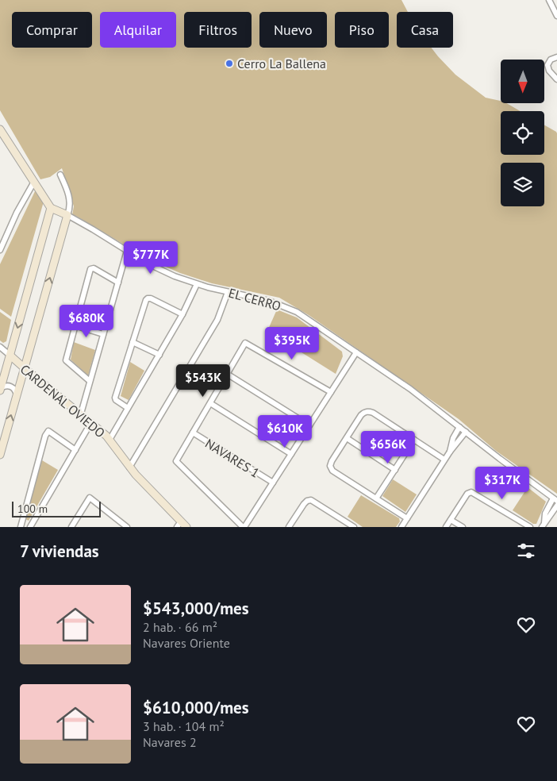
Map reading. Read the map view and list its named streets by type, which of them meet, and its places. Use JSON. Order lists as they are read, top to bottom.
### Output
{
  "streets": {
    "street": ["EL CERRO", "CARDENAL OVIEDO", "NAVARES 1"]
  },
  "places": ["Cerro La Ballena"],
  "scale_bar": "100 m",
  "north": "bottom",
  "page": {
    "chip": [
      "Comprar",
      "Alquilar",
      "Filtros",
      "Nuevo",
      "Piso",
      "Casa"
    ],
    "price": [
      "$777K",
      "$680K",
      "$395K",
      "$543K",
      "$610K",
      "$656K",
      "$317K"
    ],
    "scale": "100 m",
    "heading": "7 viviendas",
    "list": [
      {
        "name": "$543,000/mes",
        "note": "2 hab. · 66 m² · Navares Oriente"
      },
      {
        "name": "$610,000/mes",
        "note": "3 hab. · 104 m² · Navares 2"
      }
    ]
  }
}
